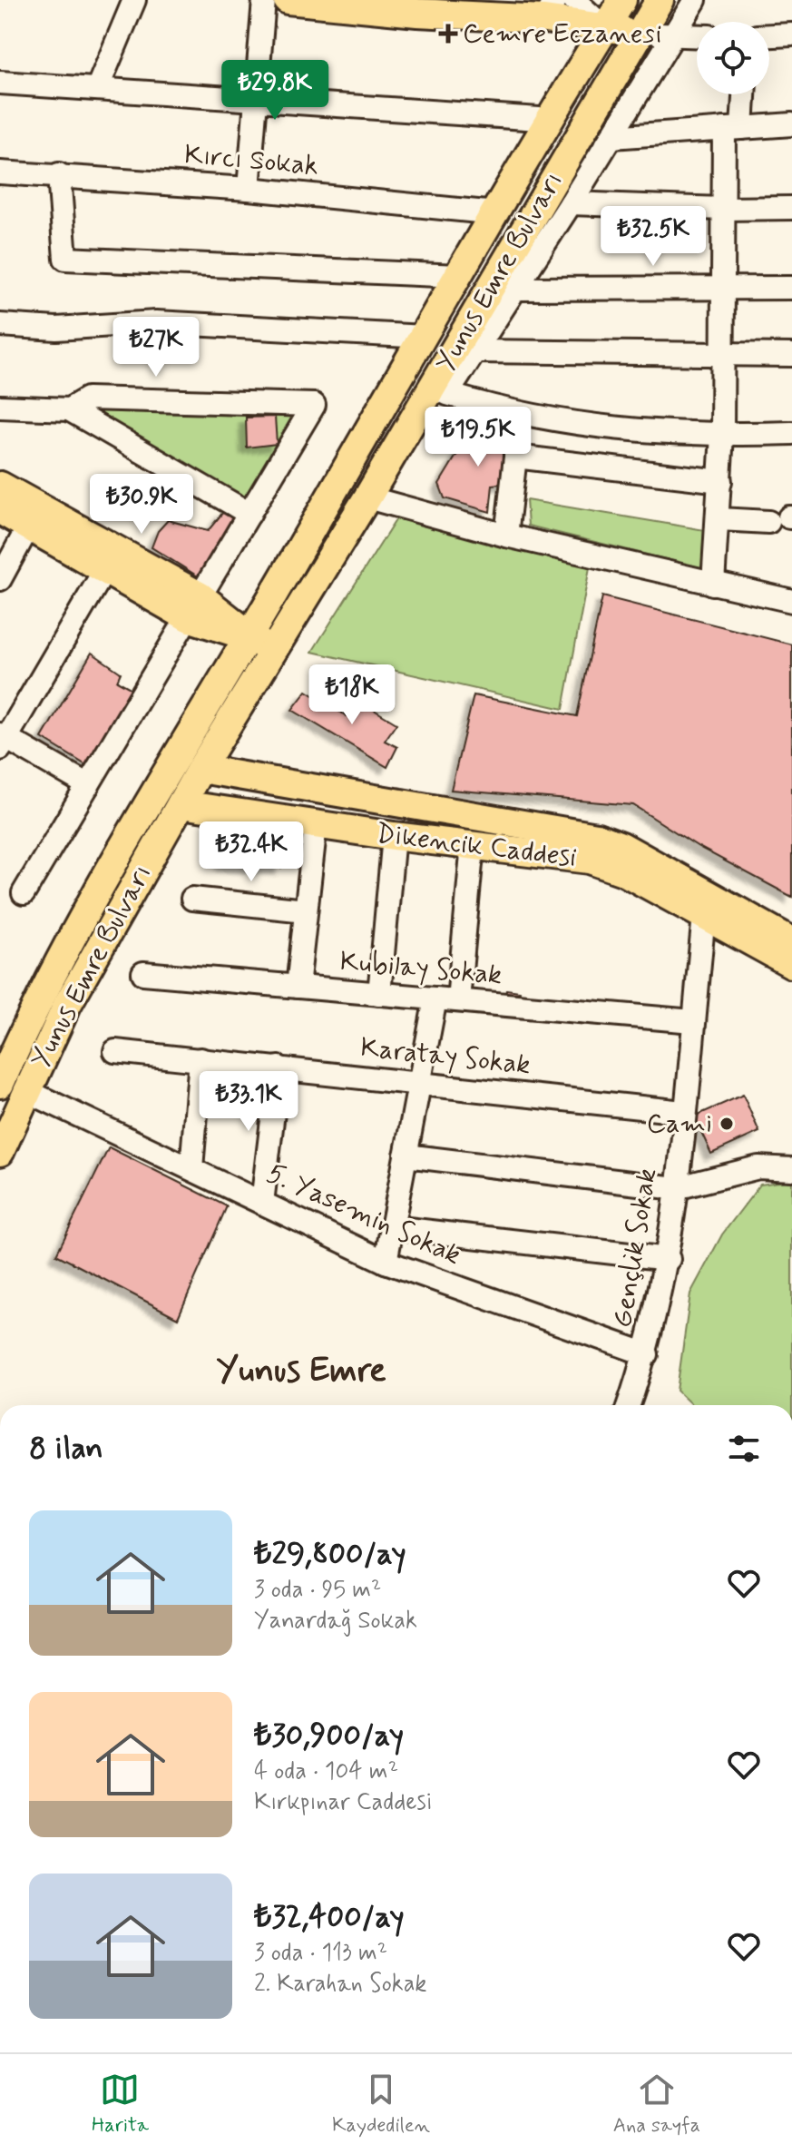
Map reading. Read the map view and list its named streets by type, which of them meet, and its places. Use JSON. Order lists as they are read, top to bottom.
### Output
{
  "streets": {
    "main road": ["Yunus Emre Bulvarı", "Dikencik Caddesi"],
    "street": [
      "Kırcı Sokak",
      "Kubilay Sokak",
      "Karatay Sokak",
      "5. Yasemin Sokak",
      "Gençlik Sokak"
    ]
  },
  "crossings": [
    ["Kırcı Sokak", "Yunus Emre Bulvarı"],
    ["Yunus Emre Bulvarı", "Dikencik Caddesi"],
    ["Yunus Emre Bulvarı", "5. Yasemin Sokak"],
    ["Dikencik Caddesi", "Gençlik Sokak"],
    ["Kubilay Sokak", "Gençlik Sokak"],
    ["Karatay Sokak", "Gençlik Sokak"],
    ["5. Yasemin Sokak", "Gençlik Sokak"]
  ],
  "districts": ["Yunus Emre"],
  "places": {
    "health": ["Cemre Eczanesi"],
    "other": ["Cami"]
  },
  "page": {
    "price": [
      "₺29.8K",
      "₺32.5K",
      "₺27K",
      "₺19.5K",
      "₺30.9K",
      "₺18K",
      "₺32.4K",
      "₺33.1K"
    ],
    "heading": "8 ilan",
    "list": [
      {
        "name": "₺29,800/ay",
        "note": "3 oda · 95 m² · Yanardağ Sokak"
      },
      {
        "name": "₺30,900/ay",
        "note": "4 oda · 104 m² · Kırkpınar Caddesi"
      },
      {
        "name": "₺32,400/ay",
        "note": "3 oda · 113 m² · 2. Karahan Sokak"
      }
    ],
    "tabs": ["Harita", "Kaydedilen", "Ana sayfa"]
  }
}
